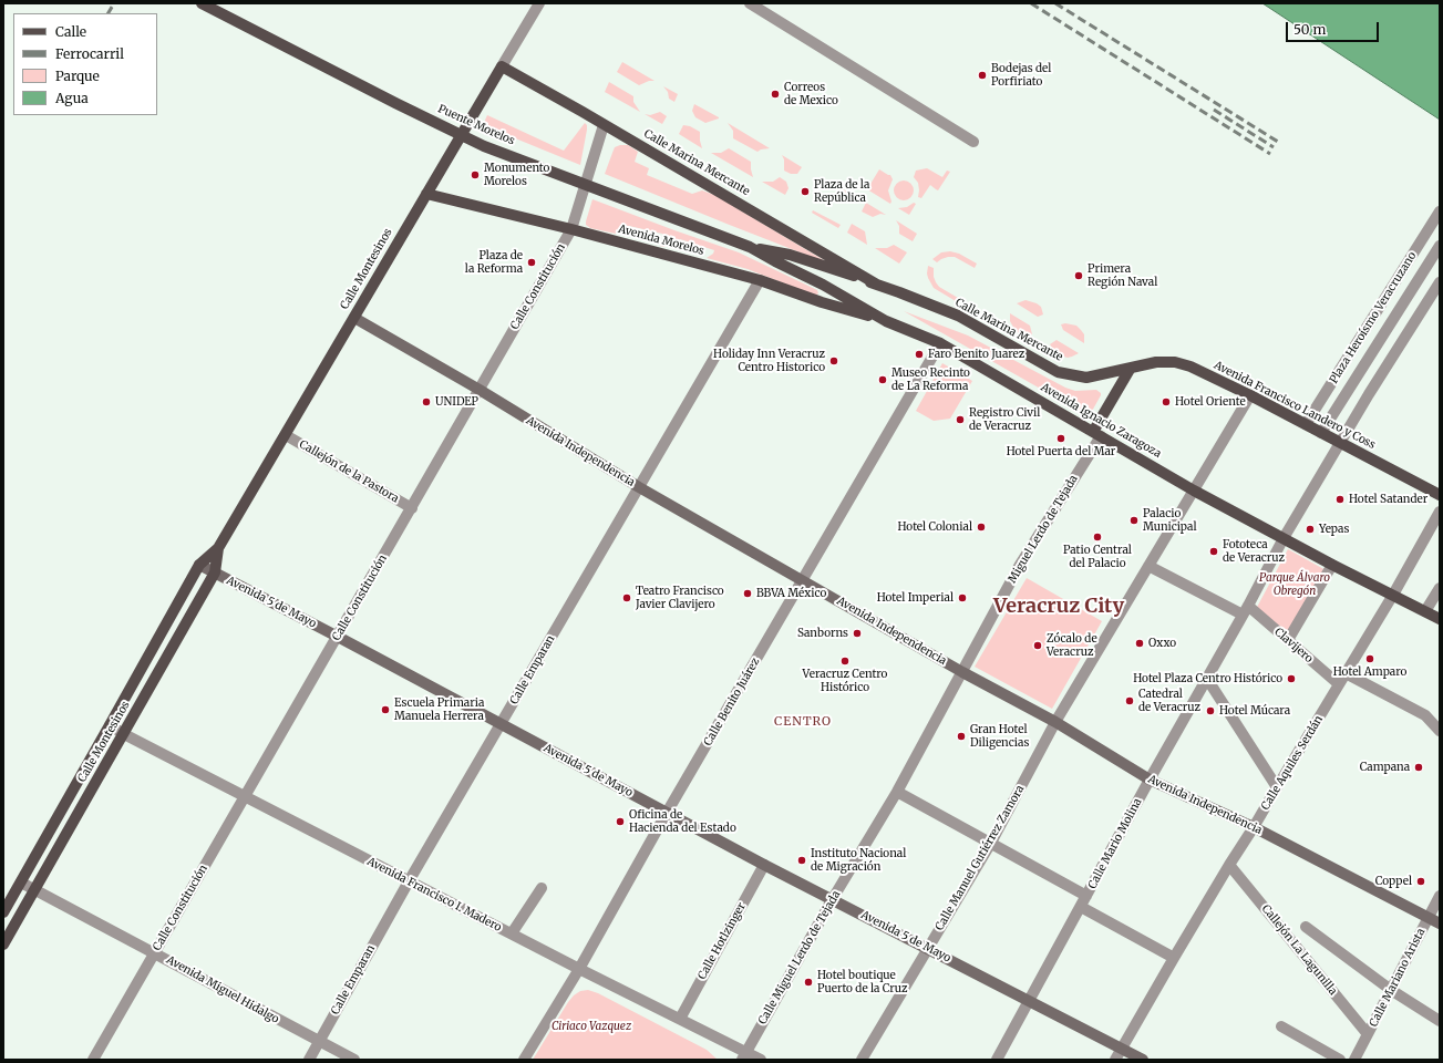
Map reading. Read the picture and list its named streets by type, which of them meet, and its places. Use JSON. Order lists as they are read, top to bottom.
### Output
{
  "streets": {
    "main road": [
      "Puente Morelos",
      "Calle Marina Mercante",
      "Avenida Morelos",
      "Calle Montesinos",
      "Avenida Francisco Landero y Coss",
      "Avenida Ignacio Zaragoza"
    ],
    "street": [
      "Calle Constitución",
      "Plaza Heroísmo Veracruzano",
      "Avenida Independencia",
      "Callejón de la Pastora",
      "Miguel Lerdo de Tejada",
      "Avenida 5 de Mayo",
      "Clavijero",
      "Calle Emparan",
      "Calle Benito Juárez",
      "Calle Aquiles Serdán",
      "Calle Mario Molina",
      "Calle Manuel Gutiérrez Zamora",
      "Avenida Francisco I. Madero",
      "Calle Hotlzinger",
      "Callejón La Lagunilla",
      "Calle Miguel Lerdo de Tejada",
      "Calle Mariano Arista",
      "Avenida Miguel Hidalgo"
    ]
  },
  "crossings": [
    ["Puente Morelos", "Calle Marina Mercante"],
    ["Puente Morelos", "Avenida Ignacio Zaragoza"],
    ["Calle Marina Mercante", "Calle Montesinos"],
    ["Calle Marina Mercante", "Calle Constitución"],
    ["Calle Marina Mercante", "Avenida Francisco Landero y Coss"],
    ["Calle Marina Mercante", "Avenida Ignacio Zaragoza"],
    ["Avenida Morelos", "Calle Montesinos"],
    ["Avenida Morelos", "Calle Constitución"],
    ["Avenida Morelos", "Avenida Ignacio Zaragoza"],
    ["Avenida Morelos", "Calle Emparan"],
    ["Calle Montesinos", "Avenida Independencia"],
    ["Calle Montesinos", "Callejón de la Pastora"],
    ["Calle Montesinos", "Avenida 5 de Mayo"],
    ["Calle Montesinos", "Avenida Francisco I. Madero"],
    ["Calle Montesinos", "Avenida Miguel Hidalgo"],
    ["Calle Constitución", "Avenida Independencia"],
    ["Calle Constitución", "Callejón de la Pastora"],
    ["Calle Constitución", "Avenida 5 de Mayo"],
    ["Calle Constitución", "Avenida Francisco I. Madero"],
    ["Calle Constitución", "Avenida Miguel Hidalgo"],
    ["Plaza Heroísmo Veracruzano", "Avenida Francisco Landero y Coss"],
    ["Avenida Francisco Landero y Coss", "Calle Mario Molina"],
    ["Avenida Francisco Landero y Coss", "Calle Manuel Gutiérrez Zamora"],
    ["Avenida Ignacio Zaragoza", "Miguel Lerdo de Tejada"],
    ["Avenida Ignacio Zaragoza", "Calle Benito Juárez"],
    ["Avenida Ignacio Zaragoza", "Calle Aquiles Serdán"],
    ["Avenida Ignacio Zaragoza", "Calle Mario Molina"],
    ["Avenida Ignacio Zaragoza", "Calle Manuel Gutiérrez Zamora"],
    ["Avenida Independencia", "Miguel Lerdo de Tejada"],
    ["Avenida Independencia", "Calle Emparan"],
    ["Avenida Independencia", "Calle Benito Juárez"],
    ["Avenida Independencia", "Calle Aquiles Serdán"],
    ["Avenida Independencia", "Calle Mario Molina"],
    ["Avenida Independencia", "Calle Manuel Gutiérrez Zamora"],
    ["Avenida Independencia", "Calle Miguel Lerdo de Tejada"],
    ["Avenida Independencia", "Calle Mariano Arista"],
    ["Miguel Lerdo de Tejada", "Calle Miguel Lerdo de Tejada"],
    ["Avenida 5 de Mayo", "Calle Emparan"],
    ["Avenida 5 de Mayo", "Calle Benito Juárez"],
    ["Avenida 5 de Mayo", "Calle Aquiles Serdán"],
    ["Avenida 5 de Mayo", "Calle Mario Molina"],
    ["Avenida 5 de Mayo", "Calle Manuel Gutiérrez Zamora"],
    ["Avenida 5 de Mayo", "Calle Hotlzinger"],
    ["Avenida 5 de Mayo", "Calle Miguel Lerdo de Tejada"],
    ["Clavijero", "Calle Aquiles Serdán"],
    ["Clavijero", "Calle Mario Molina"],
    ["Clavijero", "Calle Manuel Gutiérrez Zamora"],
    ["Calle Emparan", "Avenida Francisco I. Madero"],
    ["Calle Emparan", "Avenida Miguel Hidalgo"],
    ["Calle Benito Juárez", "Avenida Francisco I. Madero"],
    ["Calle Aquiles Serdán", "Callejón La Lagunilla"],
    ["Avenida Francisco I. Madero", "Calle Hotlzinger"],
    ["Avenida Francisco I. Madero", "Calle Miguel Lerdo de Tejada"],
    ["Callejón La Lagunilla", "Calle Mariano Arista"]
  ],
  "districts": ["Veracruz City", "CENTRO"],
  "parks": ["Parque Álvaro Obregón", "Ciriaco Vazquez"],
  "places": [
    "Bodejas del Porfiriato",
    "Correos de Mexico",
    "Monumento Morelos",
    "Plaza de la República",
    "Plaza de la Reforma",
    "Primera Región Naval",
    "Faro Benito Juarez",
    "Holiday Inn Veracruz Centro Historico",
    "Museo Recinto de La Reforma",
    "UNIDEP",
    "Hotel Oriente",
    "Registro Civil de Veracruz",
    "Hotel Puerta del Mar",
    "Hotel Satander",
    "Palacio Municipal",
    "Hotel Colonial",
    "Yepas",
    "Patio Central del Palacio",
    "Fototeca de Veracruz",
    "BBVA México",
    "Teatro Francisco Javier Clavijero",
    "Hotel Imperial",
    "Sanborns",
    "Oxxo",
    "Zócalo de Veracruz",
    "Hotel Amparo",
    "Veracruz Centro Histórico",
    "Hotel Plaza Centro Histórico",
    "Catedral de Veracruz",
    "Escuela Primaria Manuela Herrera",
    "Hotel Múcara",
    "Gran Hotel Diligencias",
    "Campana",
    "Oficina de Hacienda del Estado",
    "Instituto Nacional de Migración",
    "Coppel",
    "Hotel boutique Puerto de la Cruz"
  ],
  "legend": [
    "Calle",
    "Ferrocarril",
    "Parque",
    "Agua"
  ],
  "scale_bar": "50 m"
}
